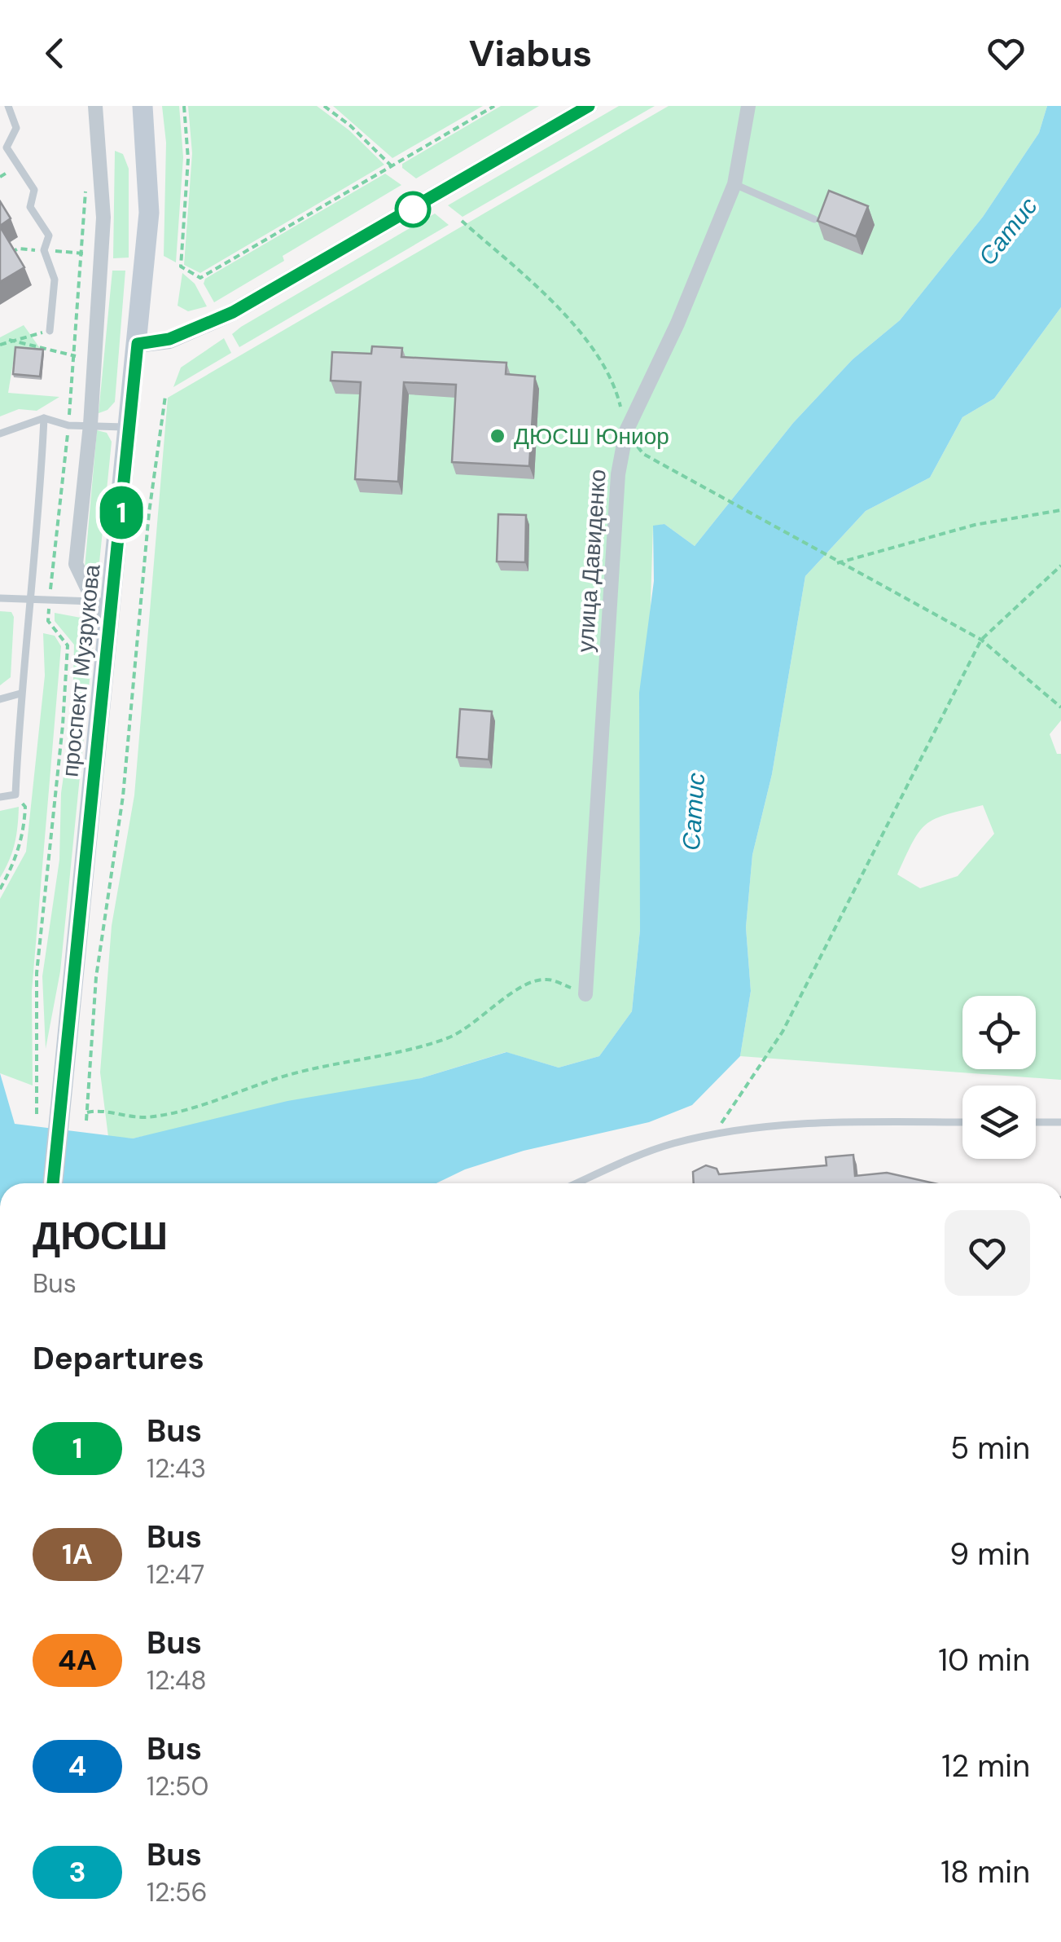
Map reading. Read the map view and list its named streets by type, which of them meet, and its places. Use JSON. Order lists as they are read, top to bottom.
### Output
{
  "streets": {
    "main road": ["проспект Музрукова"],
    "street": ["улица Давиденко"]
  },
  "water": ["Сатис"],
  "places": ["ДЮСШ Юниор"],
  "lines": ["bus line 1"],
  "page": {
    "header": "Viabus",
    "on_map": "1",
    "heading": [
      ["ДЮСШ", "Bus"],
      "Departures"
    ],
    "list": [
      {
        "mark": "1",
        "name": "Bus",
        "note": "12:43",
        "value": "5 min"
      },
      {
        "mark": "1А",
        "name": "Bus",
        "note": "12:47",
        "value": "9 min"
      },
      {
        "mark": "4А",
        "name": "Bus",
        "note": "12:48",
        "value": "10 min"
      },
      {
        "mark": "4",
        "name": "Bus",
        "note": "12:50",
        "value": "12 min"
      },
      {
        "mark": "3",
        "name": "Bus",
        "note": "12:56",
        "value": "18 min"
      }
    ]
  }
}
